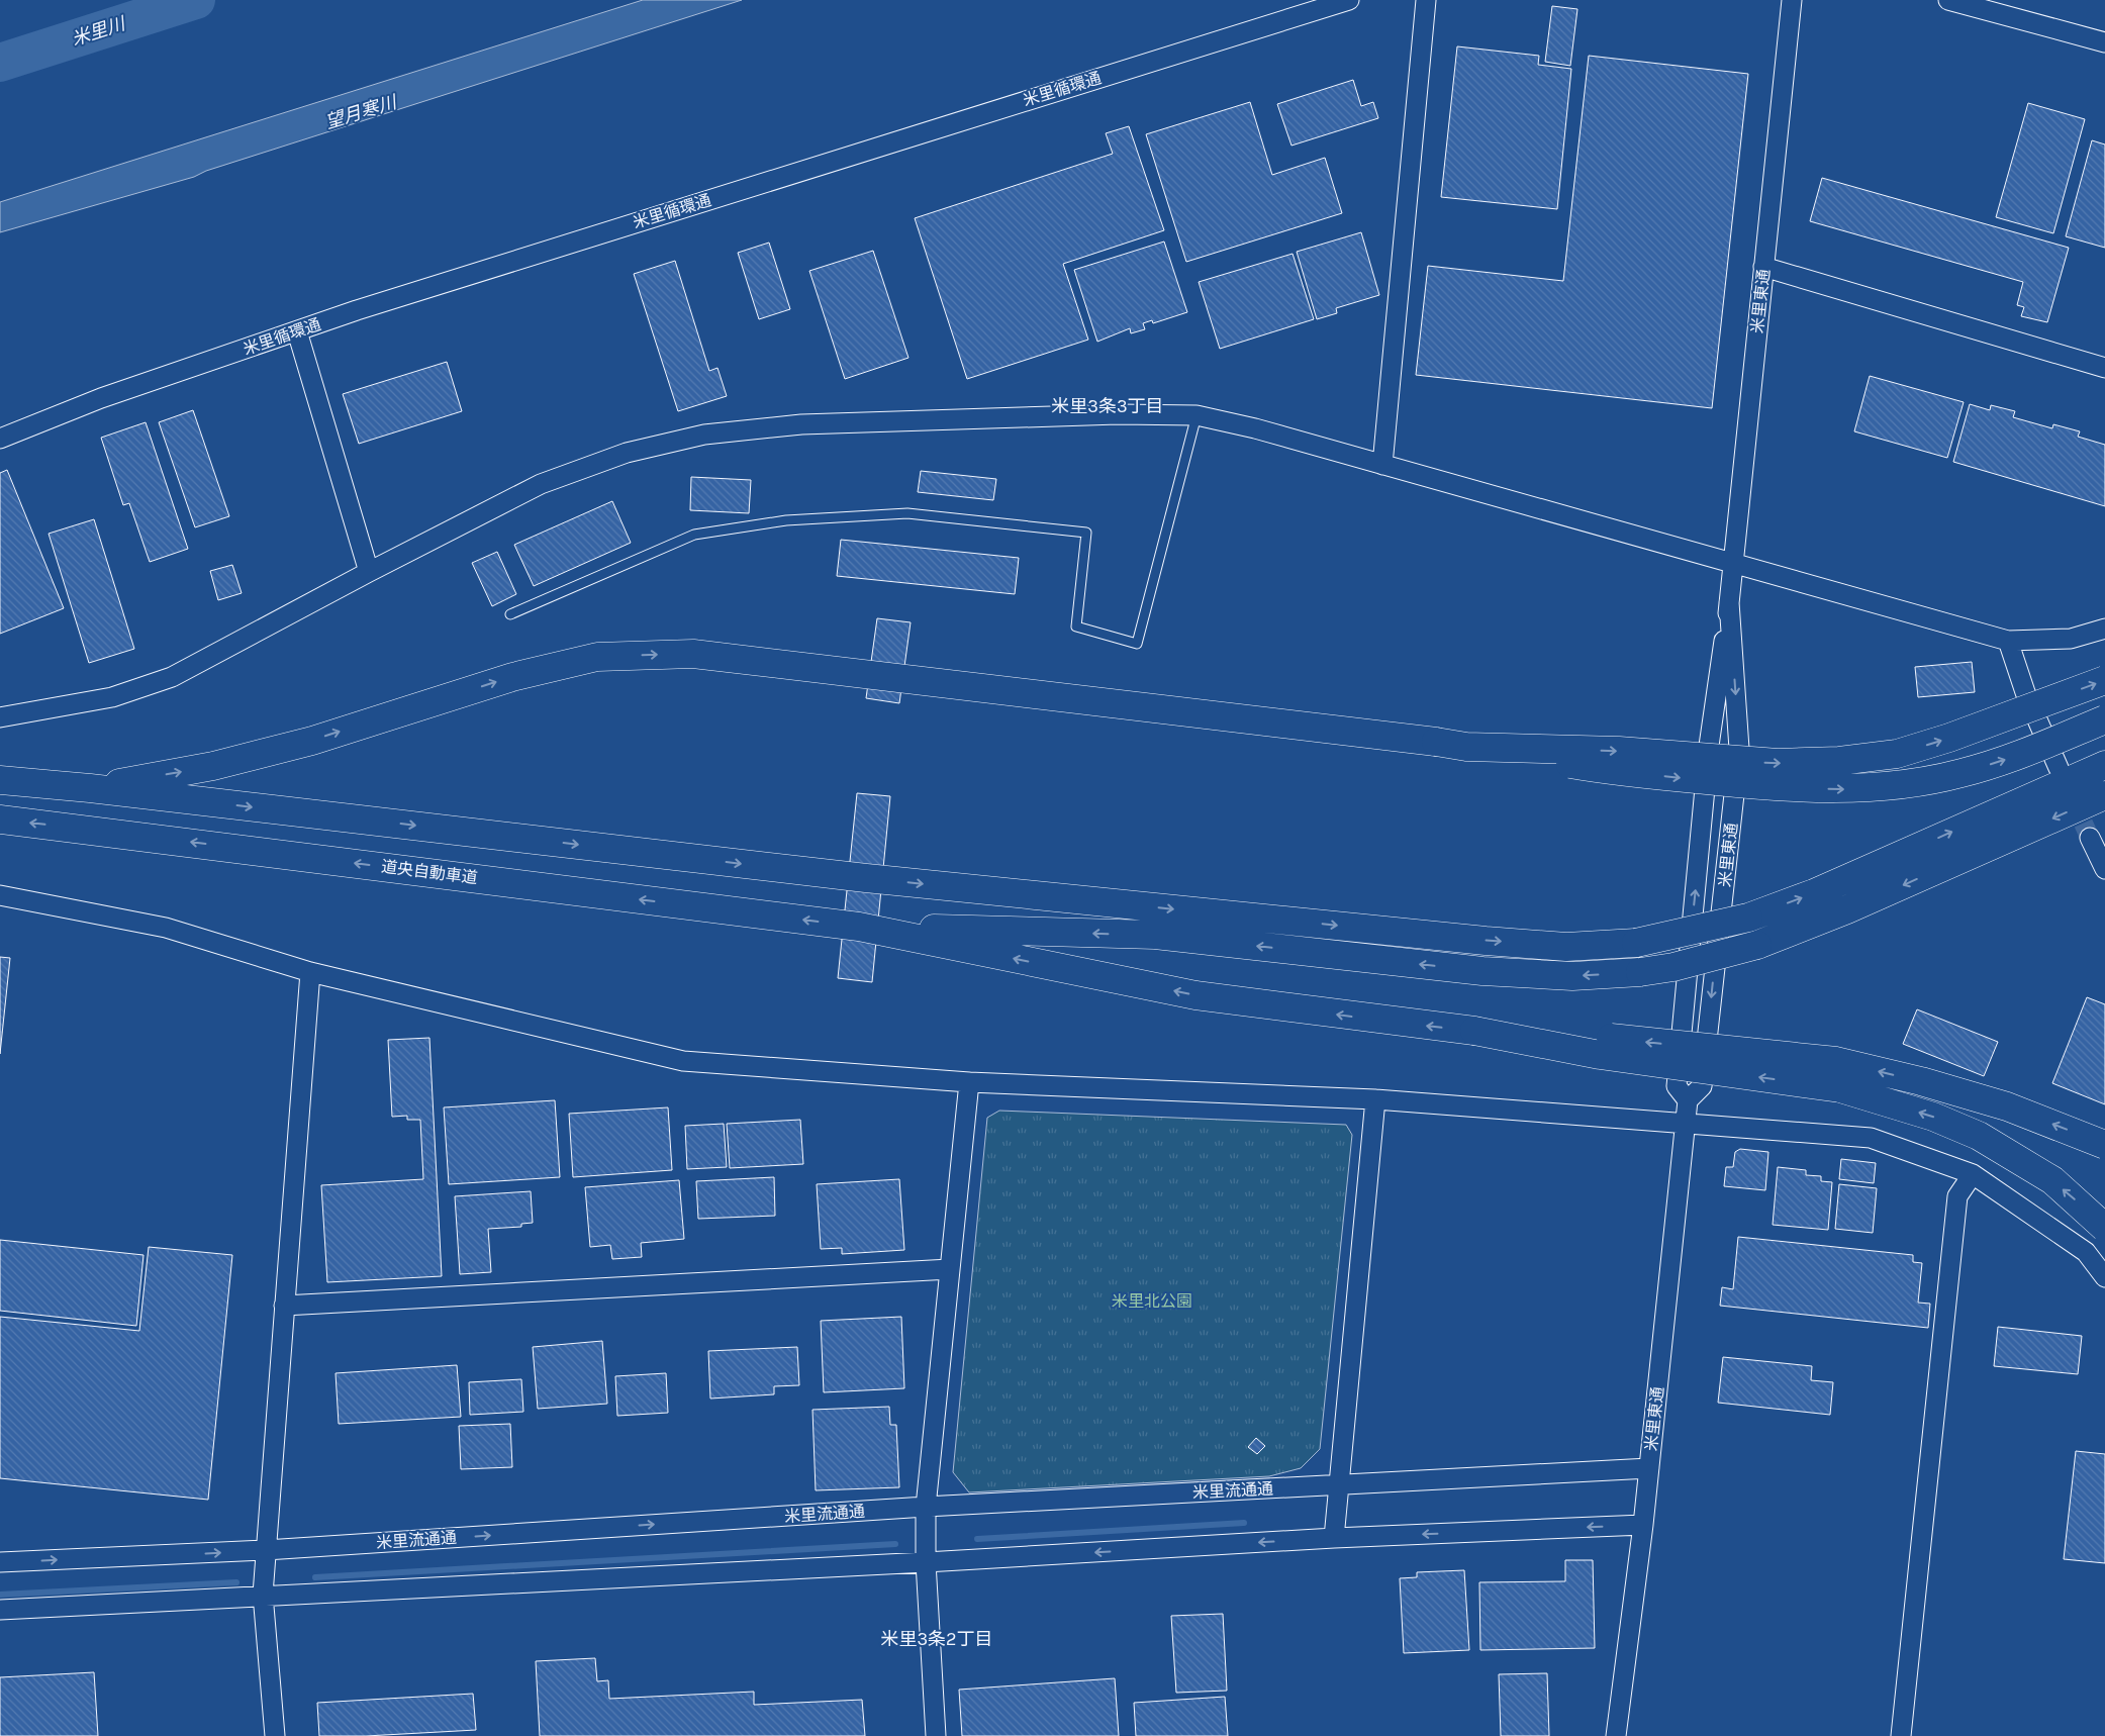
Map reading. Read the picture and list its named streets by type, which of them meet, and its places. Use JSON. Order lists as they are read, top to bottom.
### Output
{
  "streets": {
    "highway": ["道央自動車道"],
    "street": ["米里循環通", "米里東通", "米里流通通"]
  },
  "crossings": [
    ["米里東通", "米里流通通"]
  ],
  "districts": ["米里3条3丁目", "米里3条2丁目"],
  "water": ["米里川", "望月寒川"],
  "parks": ["米里北公園"]
}
